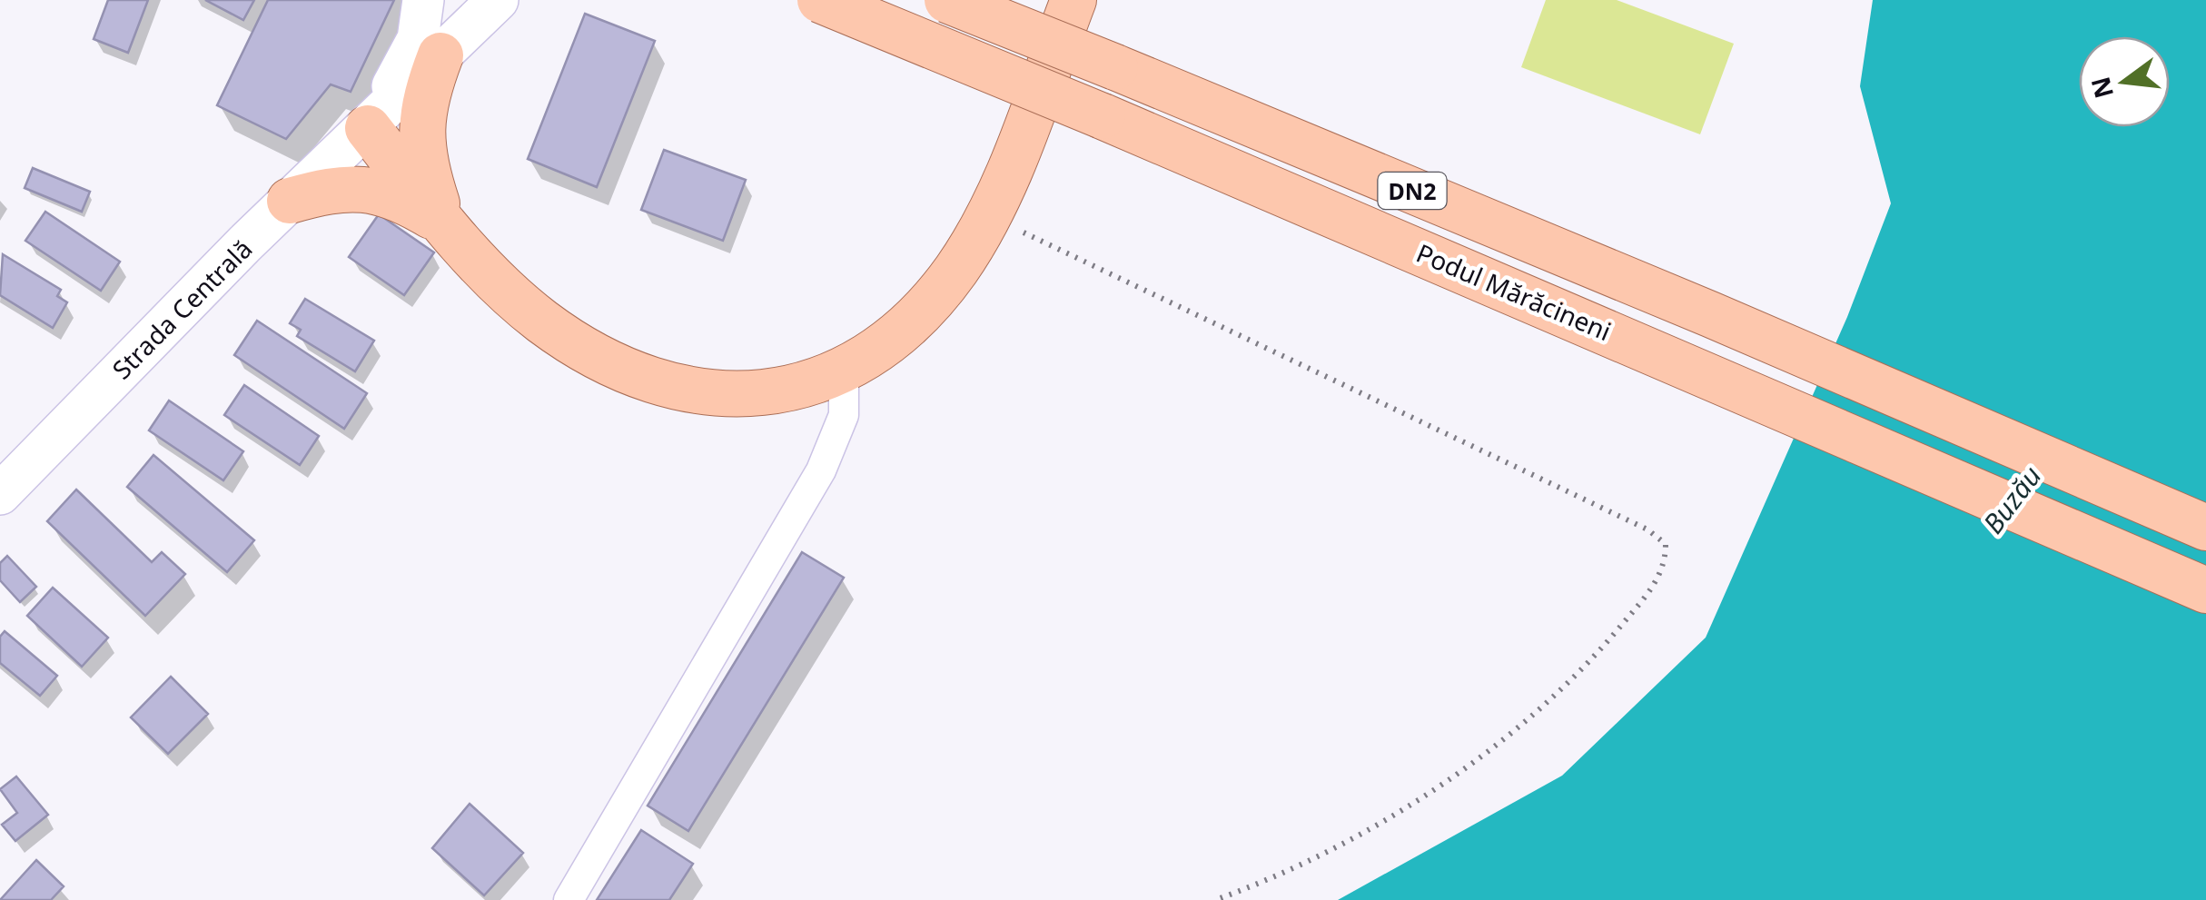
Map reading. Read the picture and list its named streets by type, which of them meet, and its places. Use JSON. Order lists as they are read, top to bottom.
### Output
{
  "streets": {
    "main road": ["DN2", "Podul Mărăcineni", "Strada Centrală"]
  },
  "water": ["Buzău"],
  "north": "left"
}
